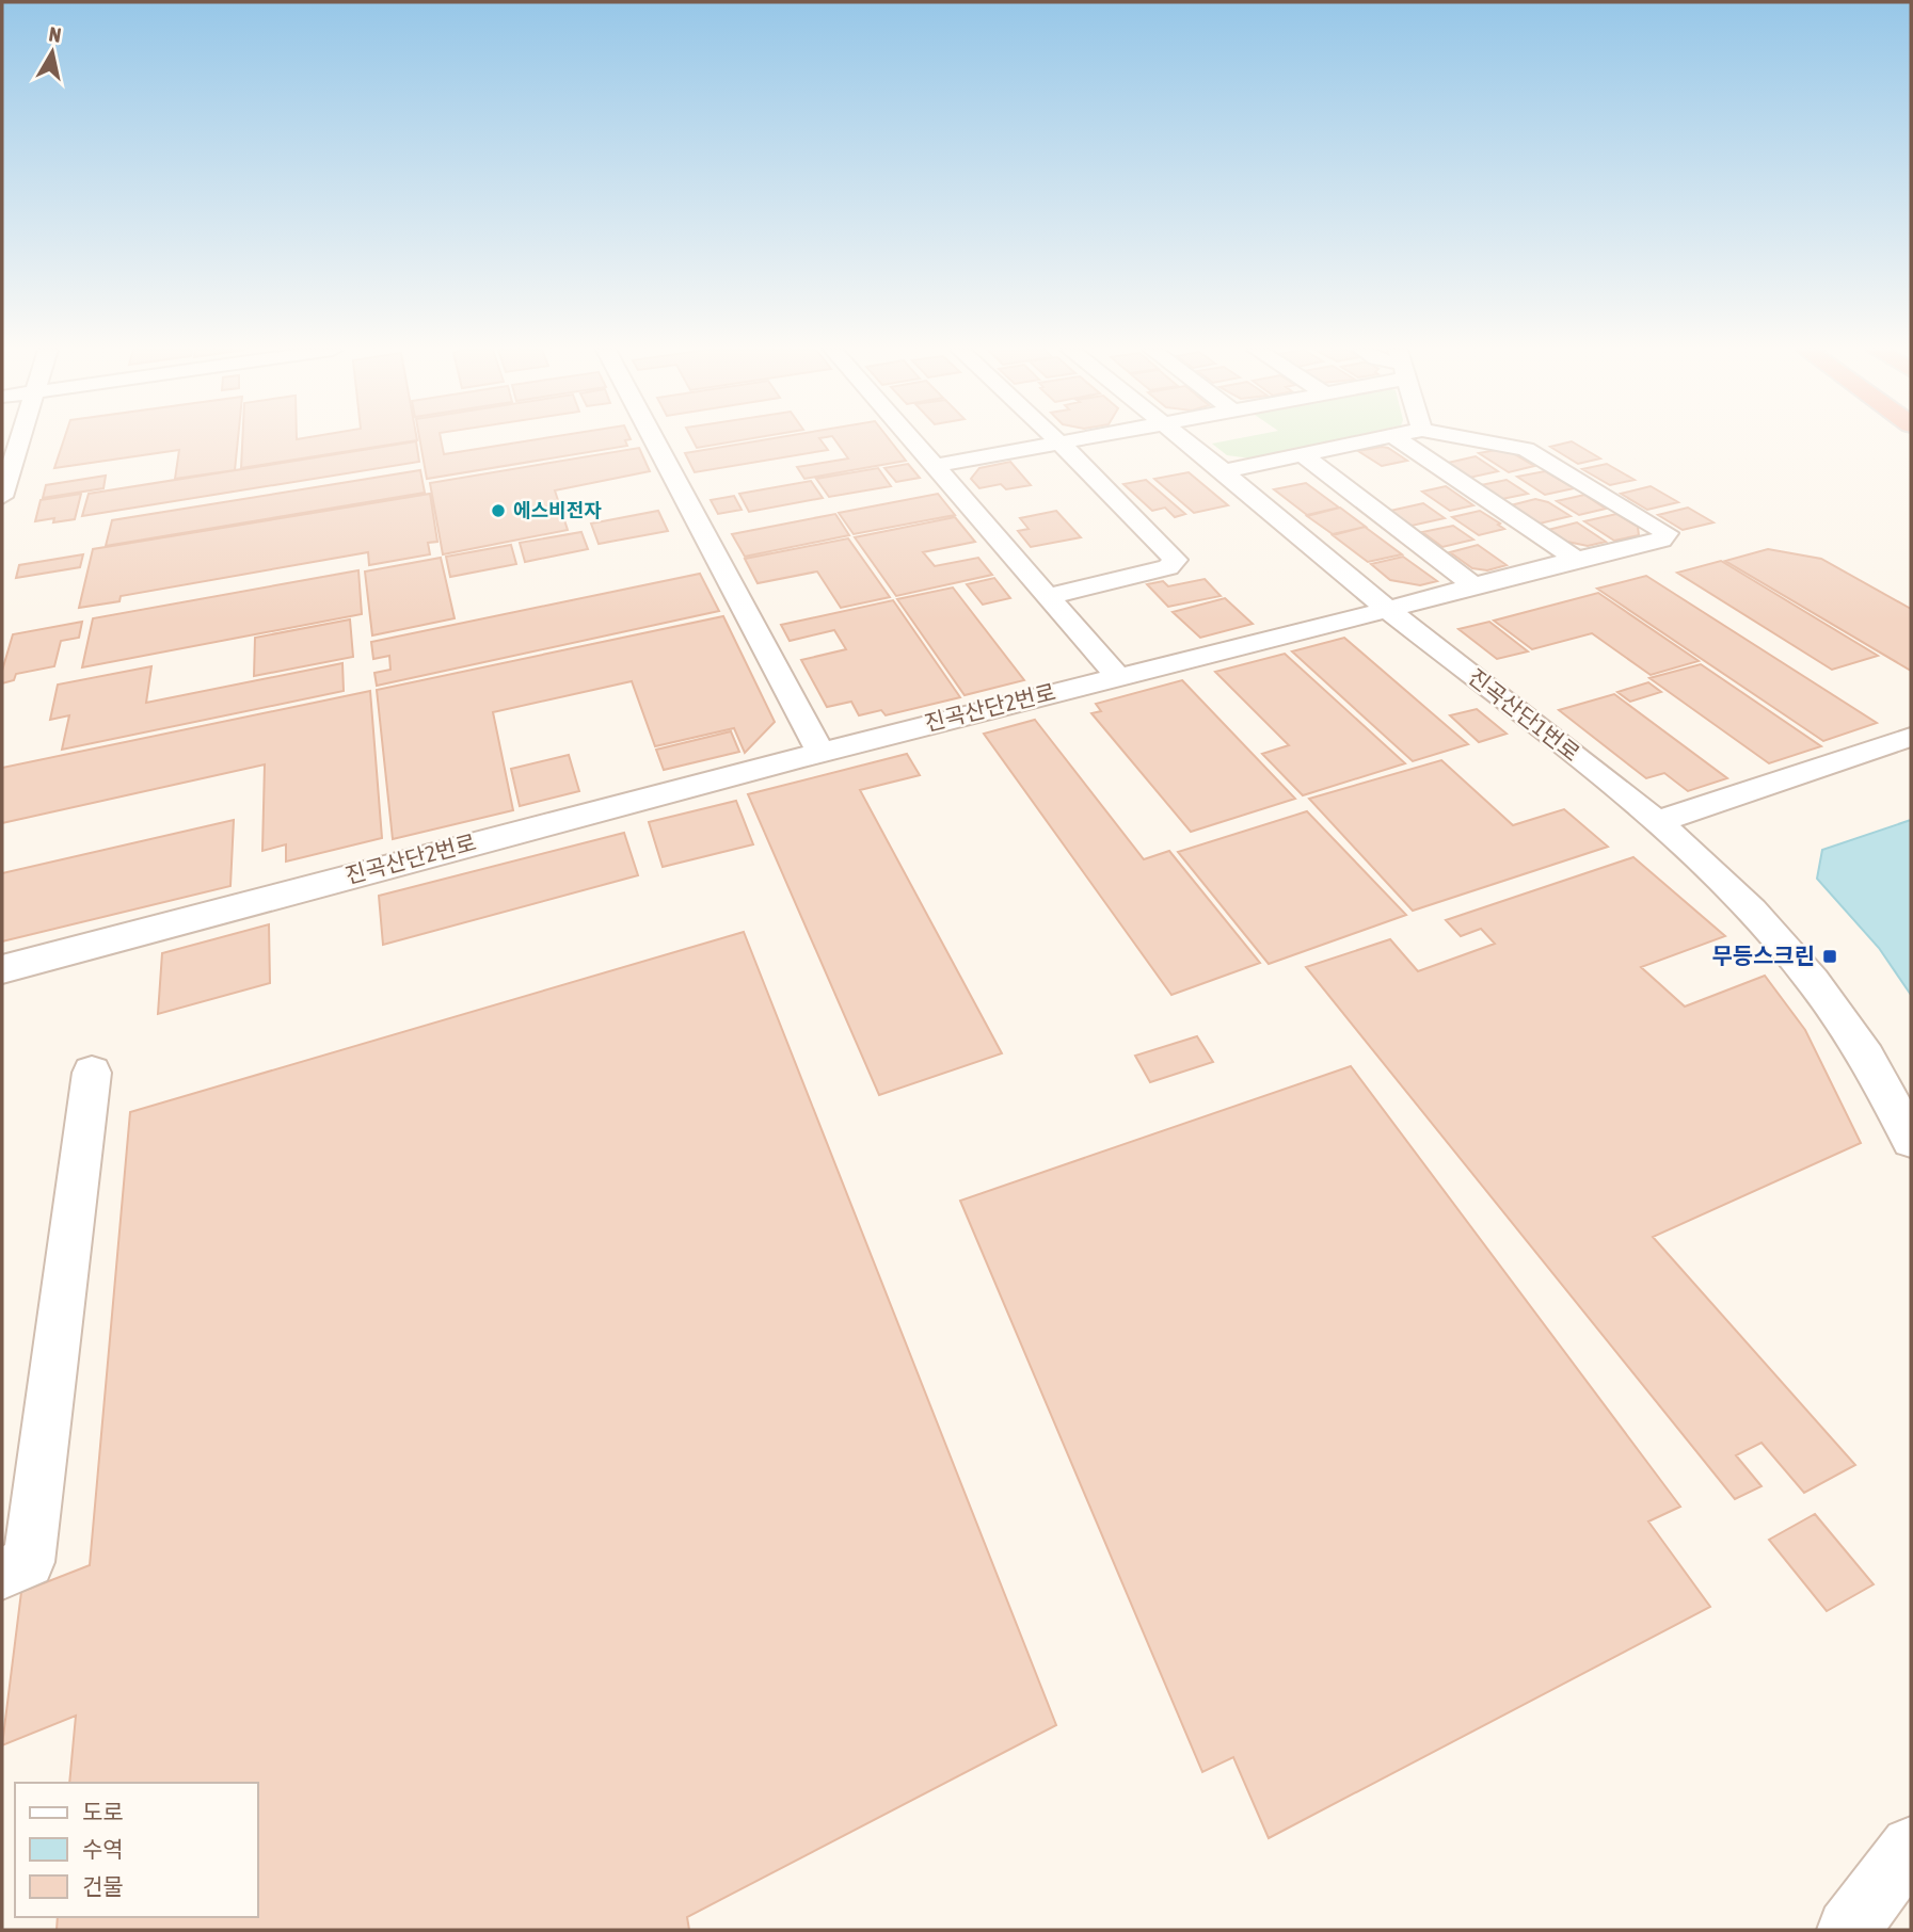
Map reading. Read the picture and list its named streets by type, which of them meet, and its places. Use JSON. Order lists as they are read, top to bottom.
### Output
{
  "streets": {
    "street": ["진곡산단2번로", "진곡산단1번로"]
  },
  "crossings": [
    ["진곡산단2번로", "진곡산단1번로"]
  ],
  "places": {
    "other": ["에스비전자"],
    "transit": ["무등스크린"]
  },
  "legend": ["도로", "수역", "건물"],
  "north": "top"
}
